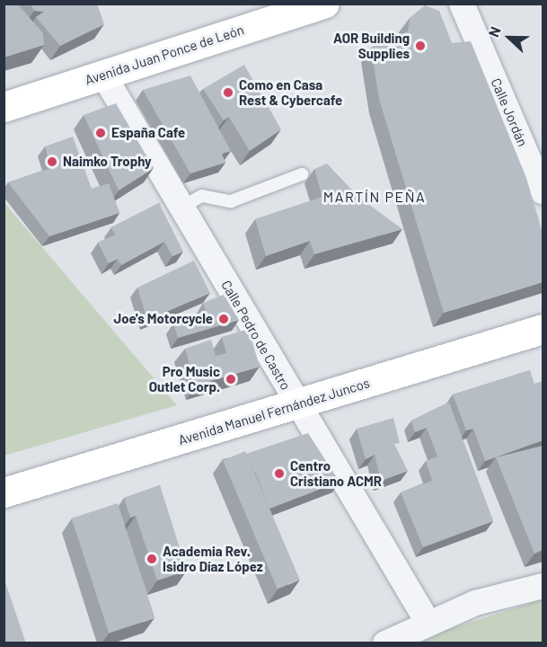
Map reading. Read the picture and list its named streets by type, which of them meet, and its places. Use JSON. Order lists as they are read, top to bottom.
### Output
{
  "streets": {
    "main road": ["Avenida Juan Ponce de León", "Avenida Manuel Fernández Juncos"],
    "street": ["Calle Jordán", "Calle Pedro de Castro"]
  },
  "crossings": [
    ["Avenida Juan Ponce de León", "Calle Pedro de Castro"],
    ["Calle Pedro de Castro", "Avenida Manuel Fernández Juncos"]
  ],
  "districts": ["MARTÍN PEÑA"],
  "places": [
    "AOR Building Supplies",
    "Como en Casa Rest & Cybercafe",
    "España Cafe",
    "Naimko Trophy",
    "Joe's Motorcycle",
    "Pro Music Outlet Corp.",
    "Centro Cristiano ACMR",
    "Academia Rev. Isidro Díaz López"
  ],
  "north": "left"
}
